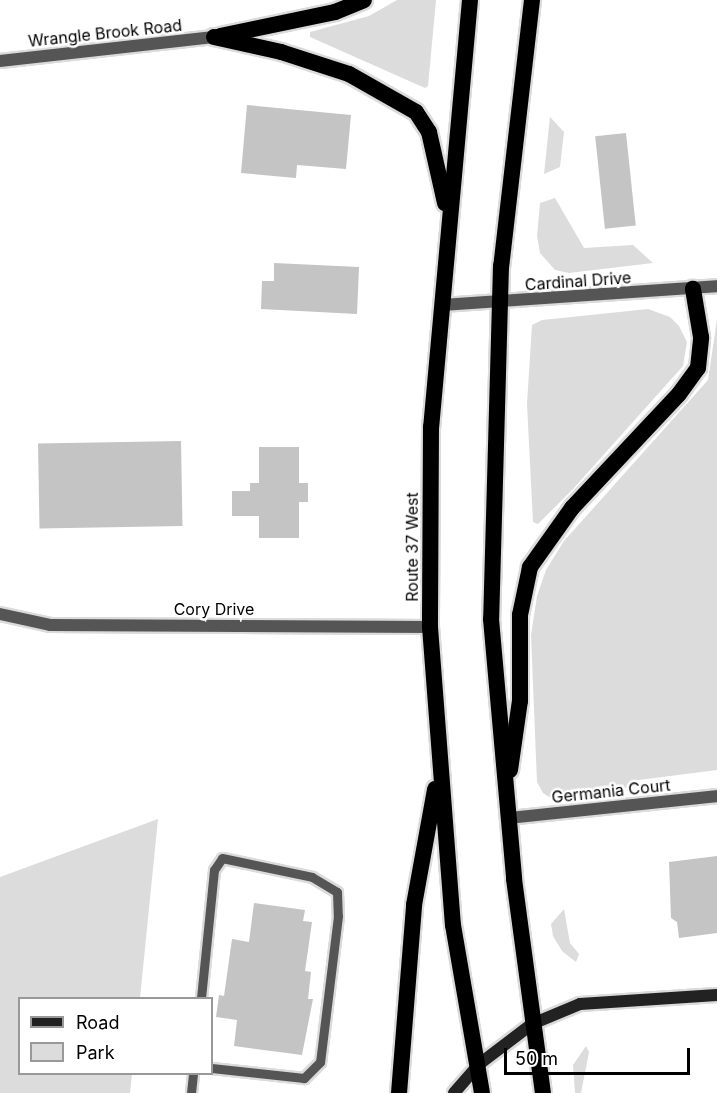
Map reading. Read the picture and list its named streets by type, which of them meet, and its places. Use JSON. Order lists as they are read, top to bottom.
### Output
{
  "streets": {
    "highway": ["Route 37 West"],
    "street": [
      "Wrangle Brook Road",
      "Cardinal Drive",
      "Cory Drive",
      "Germania Court"
    ]
  },
  "crossings": [
    ["Cardinal Drive", "Route 37 West"],
    ["Route 37 West", "Cory Drive"]
  ],
  "legend": ["Road", "Park"],
  "scale_bar": "50 m"
}
